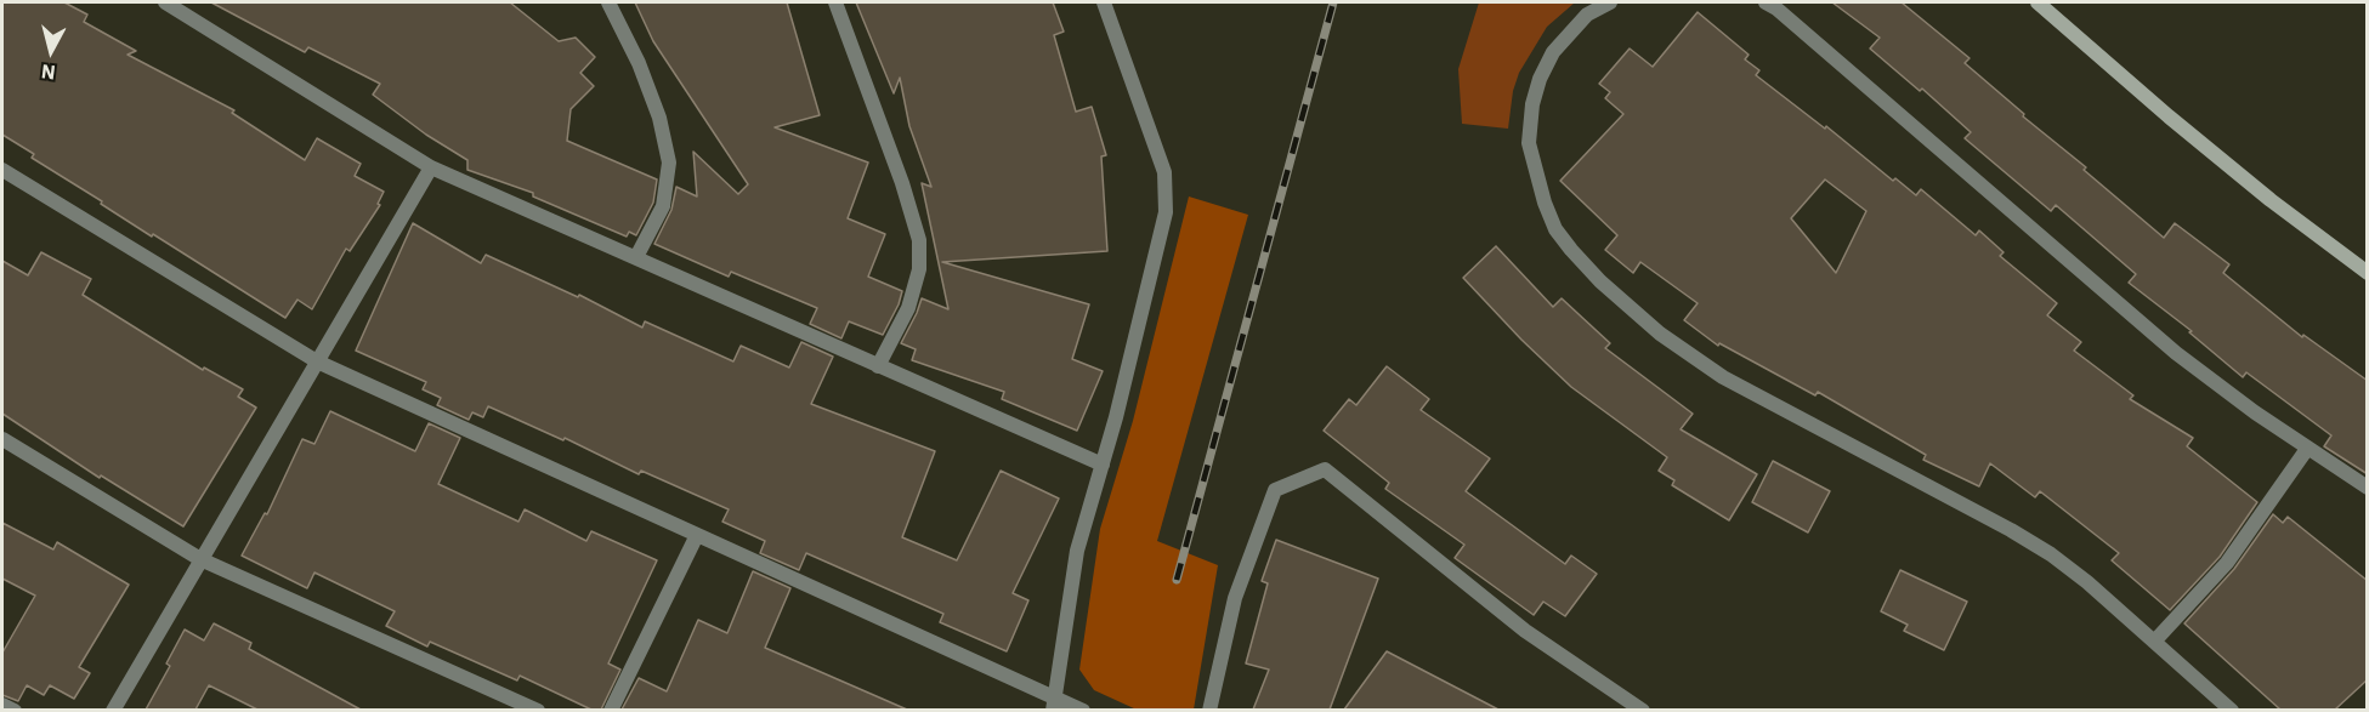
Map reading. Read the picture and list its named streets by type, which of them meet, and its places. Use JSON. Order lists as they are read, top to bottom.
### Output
{
  "north": "bottom"
}
